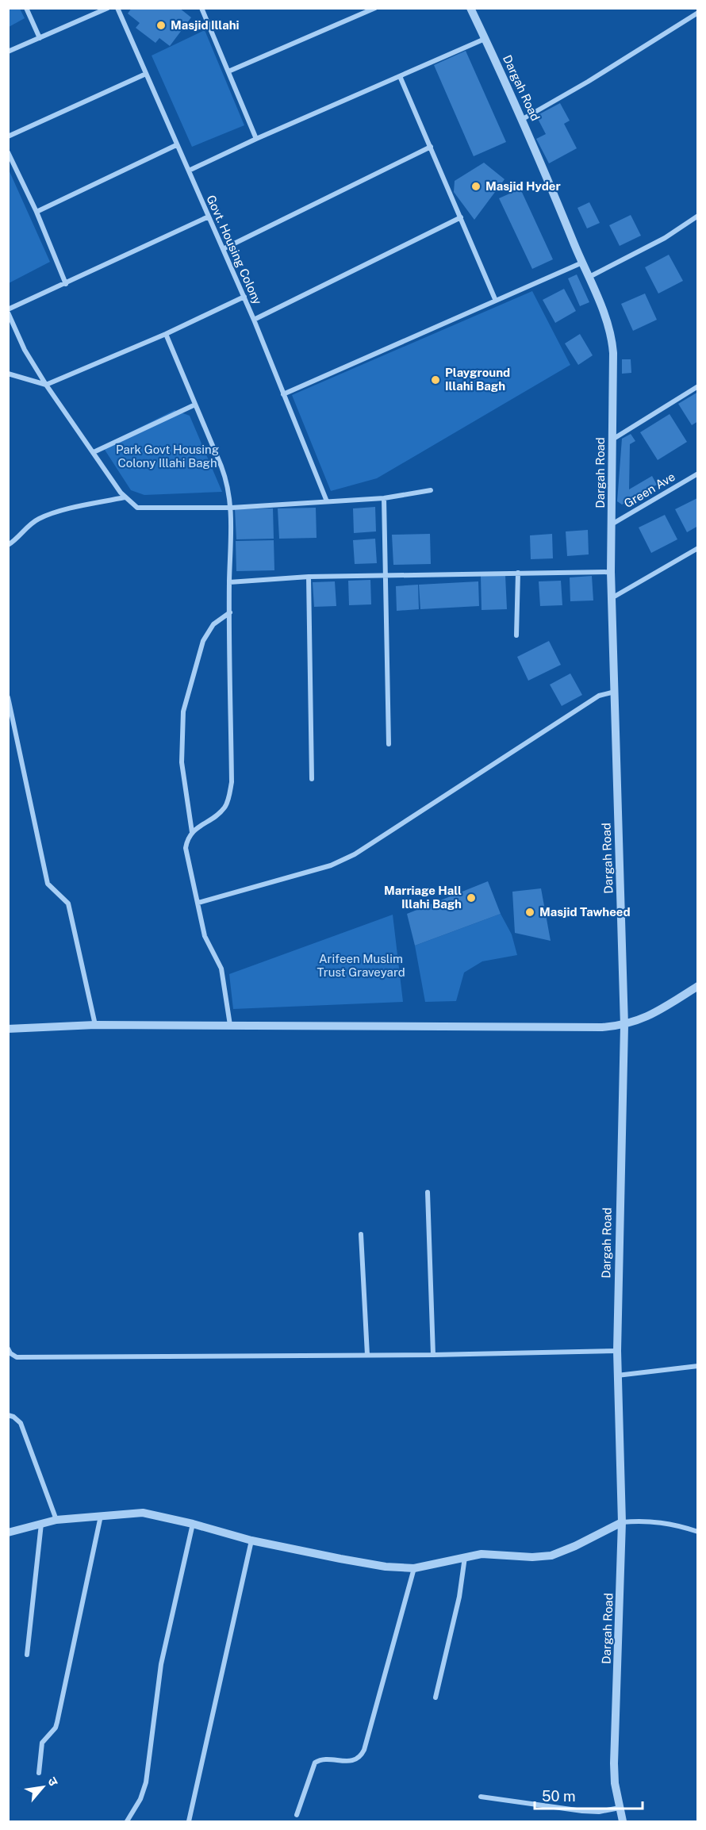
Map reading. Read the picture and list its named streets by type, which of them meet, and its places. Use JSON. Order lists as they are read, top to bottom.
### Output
{
  "streets": {
    "street": ["Dargah Road", "Govt. Housing Colony", "Green Ave"]
  },
  "crossings": [
    ["Dargah Road", "Green Ave"]
  ],
  "parks": ["Park Govt Housing Colony Illahi Bagh", "Arifeen Muslim Trust Graveyard"],
  "places": [
    "Masjid Illahi",
    "Masjid Hyder",
    "Playground Illahi Bagh",
    "Marriage Hall Illahi Bagh",
    "Masjid Tawheed"
  ],
  "scale_bar": "50 m",
  "north": "top right"
}
